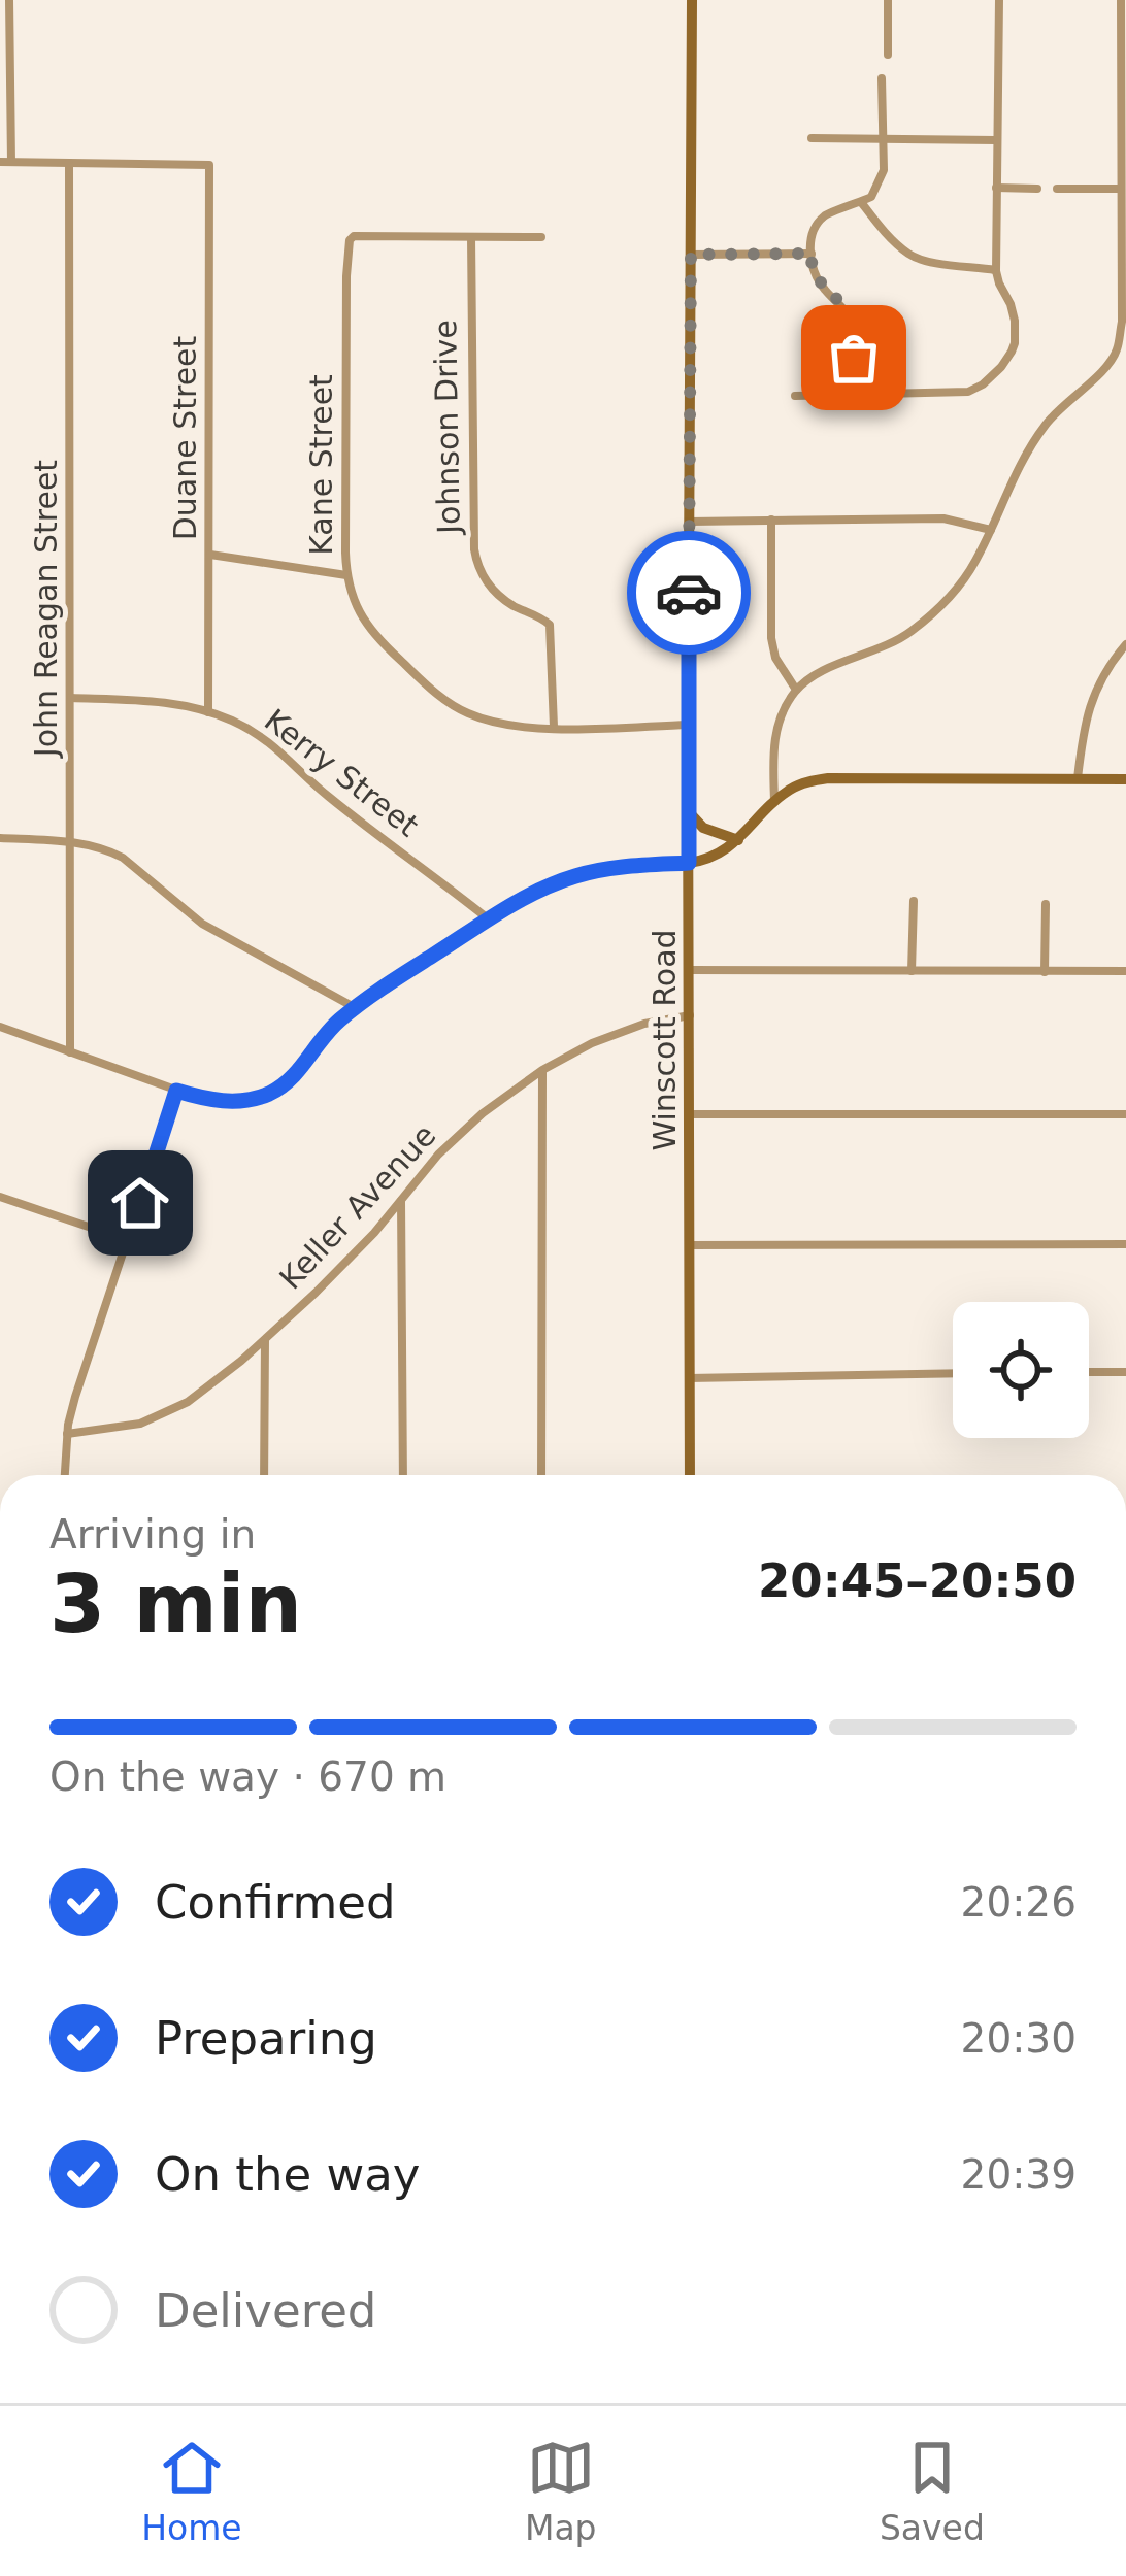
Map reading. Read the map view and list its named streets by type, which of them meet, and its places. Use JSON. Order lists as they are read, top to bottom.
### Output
{
  "streets": {
    "main road": ["Winscott Road"],
    "street": [
      "Johnson Drive",
      "Duane Street",
      "Kane Street",
      "John Reagan Street",
      "Kerry Street",
      "Keller Avenue"
    ]
  },
  "crossings": [
    ["Johnson Drive", "Kane Street"],
    ["Duane Street", "John Reagan Street"],
    ["Duane Street", "Kerry Street"],
    ["Kane Street", "Winscott Road"],
    ["John Reagan Street", "Kerry Street"],
    ["Winscott Road", "Keller Avenue"]
  ],
  "page": {
    "heading": ["3 min", "Arriving in", "20:45–20:50"],
    "bar": "On the way · 670 m",
    "list": [
      ["Confirmed", "20:26"],
      ["Preparing", "20:30"],
      ["On the way", "20:39"],
      "Delivered"
    ],
    "tabs": ["Home", "Map", "Saved"]
  }
}
